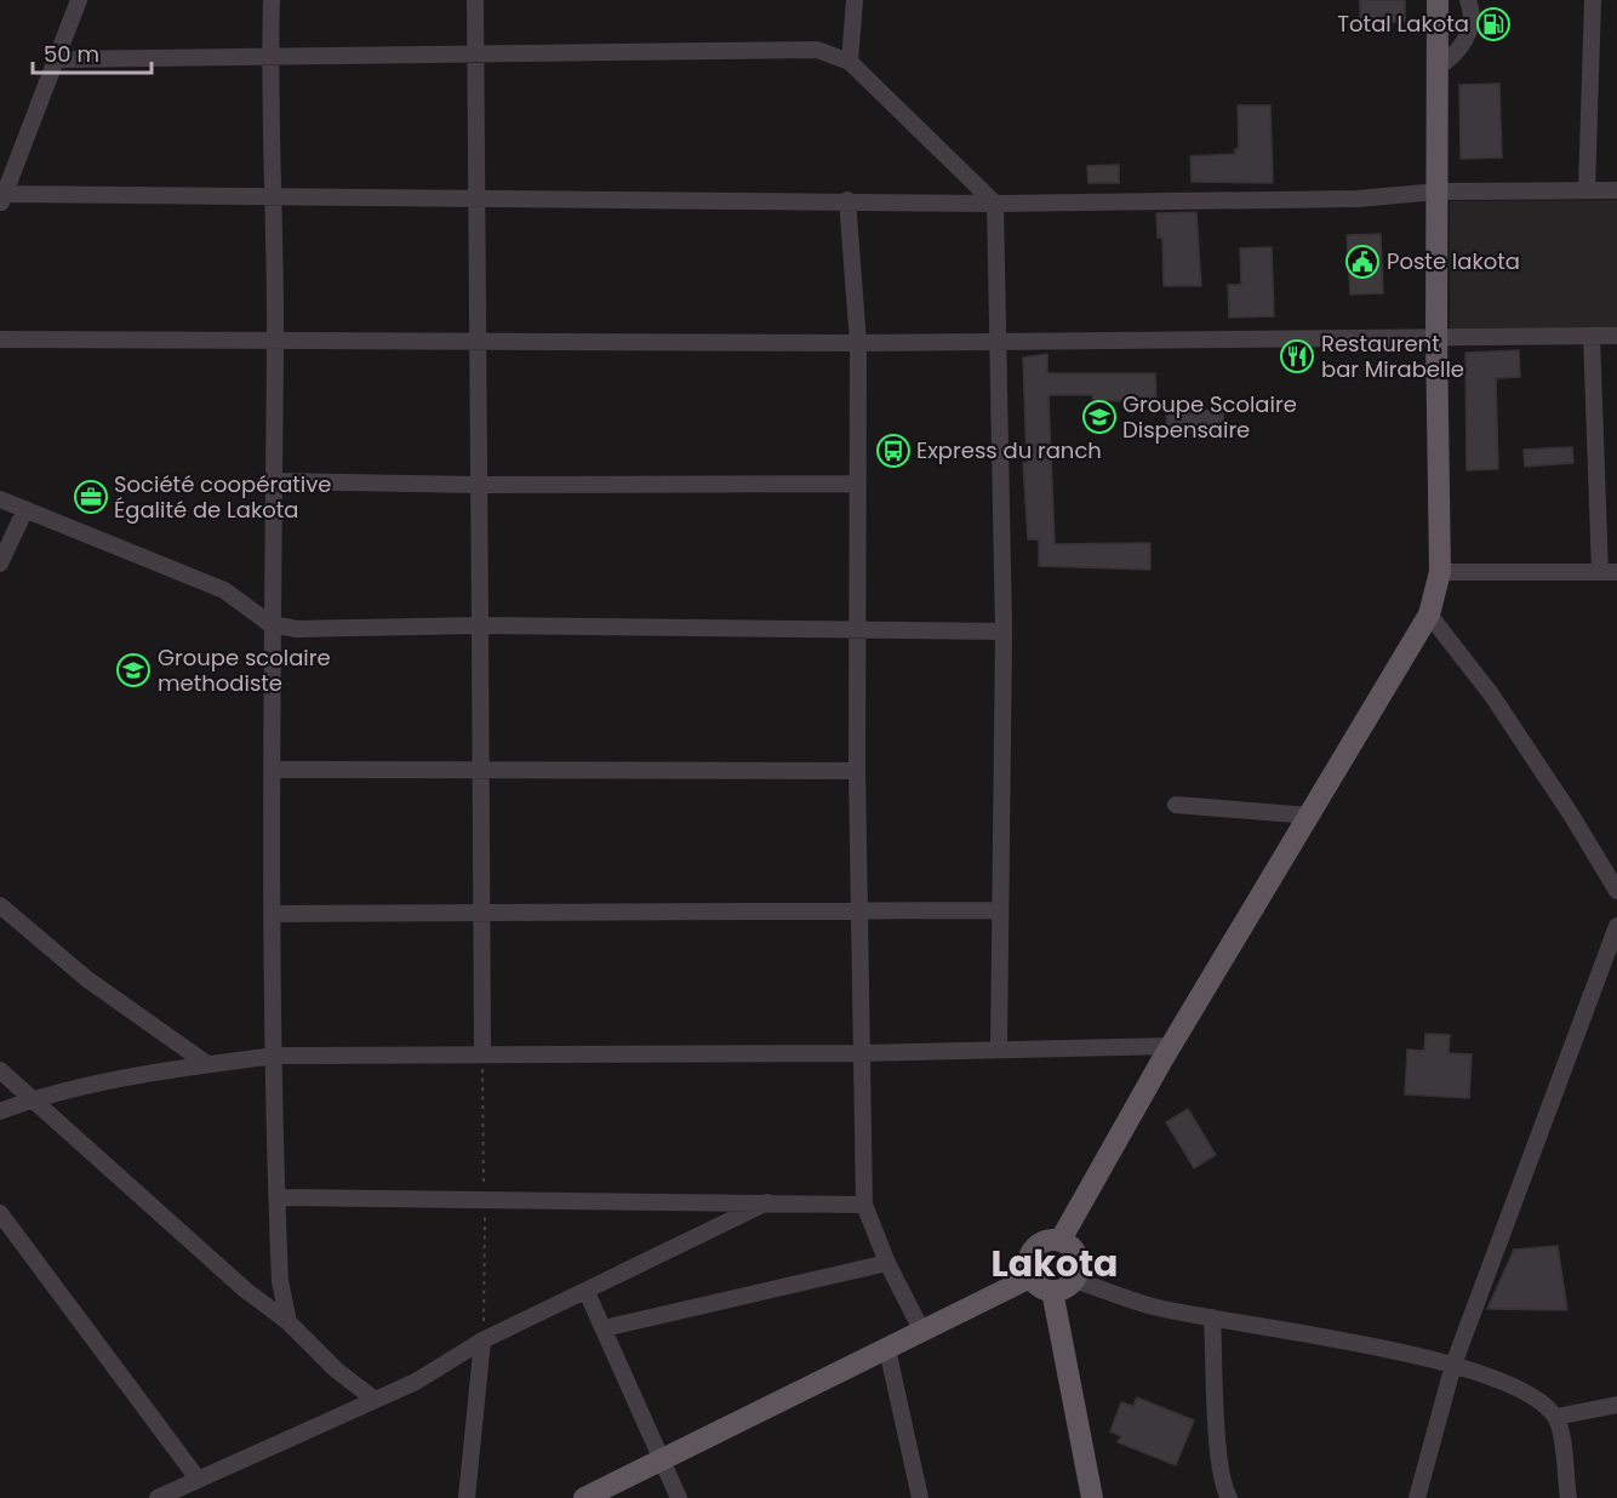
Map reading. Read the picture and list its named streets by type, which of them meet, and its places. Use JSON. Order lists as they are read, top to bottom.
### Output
{
  "districts": ["Lakota"],
  "places": {
    "fuel station": ["Total Lakota"],
    "public building": ["Poste lakota"],
    "restaurant": ["Restaurent bar Mirabelle"],
    "school or university": ["Groupe Scolaire Dispensaire", "Groupe scolaire methodiste"],
    "bus stop": ["Express du ranch"],
    "office": ["Société coopérative Égalité de Lakota"]
  },
  "scale_bar": "50 m"
}
